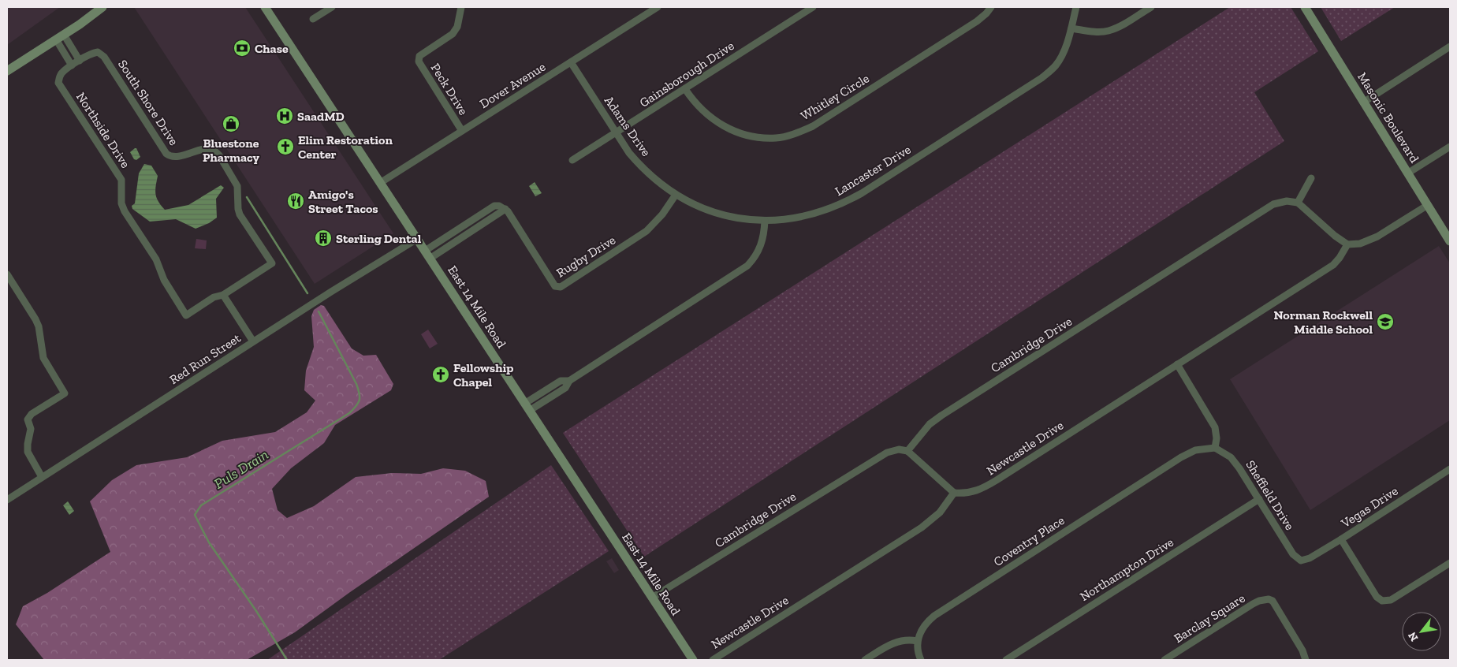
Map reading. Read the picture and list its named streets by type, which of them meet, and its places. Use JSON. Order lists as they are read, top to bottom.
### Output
{
  "streets": {
    "main road": ["Masonic Boulevard", "East 14 Mile Road"],
    "street": [
      "Gainsborough Drive",
      "Dover Avenue",
      "Peck Drive",
      "Whitley Circle",
      "South Shore Drive",
      "Adams Drive",
      "Northside Drive",
      "Lancaster Drive",
      "Rugby Drive",
      "Cambridge Drive",
      "Red Run Street",
      "Newcastle Drive",
      "Sheffield Drive",
      "Vegas Drive",
      "Coventry Place",
      "Northampton Drive",
      "Barclay Square"
    ]
  },
  "crossings": [
    ["Gainsborough Drive", "Whitley Circle"],
    ["Gainsborough Drive", "Adams Drive"],
    ["Dover Avenue", "Peck Drive"],
    ["Dover Avenue", "Adams Drive"],
    ["Dover Avenue", "East 14 Mile Road"],
    ["South Shore Drive", "Northside Drive"],
    ["Adams Drive", "Lancaster Drive"],
    ["Adams Drive", "Rugby Drive"],
    ["Rugby Drive", "East 14 Mile Road"],
    ["East 14 Mile Road", "Cambridge Drive"],
    ["East 14 Mile Road", "Red Run Street"],
    ["Sheffield Drive", "Vegas Drive"],
    ["Sheffield Drive", "Coventry Place"],
    ["Sheffield Drive", "Northampton Drive"]
  ],
  "water": ["Puls Drain"],
  "places": {
    "bank": ["Chase"],
    "hospital": ["SaadMD"],
    "shop": ["Bluestone Pharmacy"],
    "church": ["Elim Restoration Center", "Fellowship Chapel"],
    "restaurant": ["Amigo's Street Tacos"],
    "building": ["Sterling Dental"],
    "school or university": ["Norman Rockwell Middle School"]
  },
  "north": "bottom left"
}
